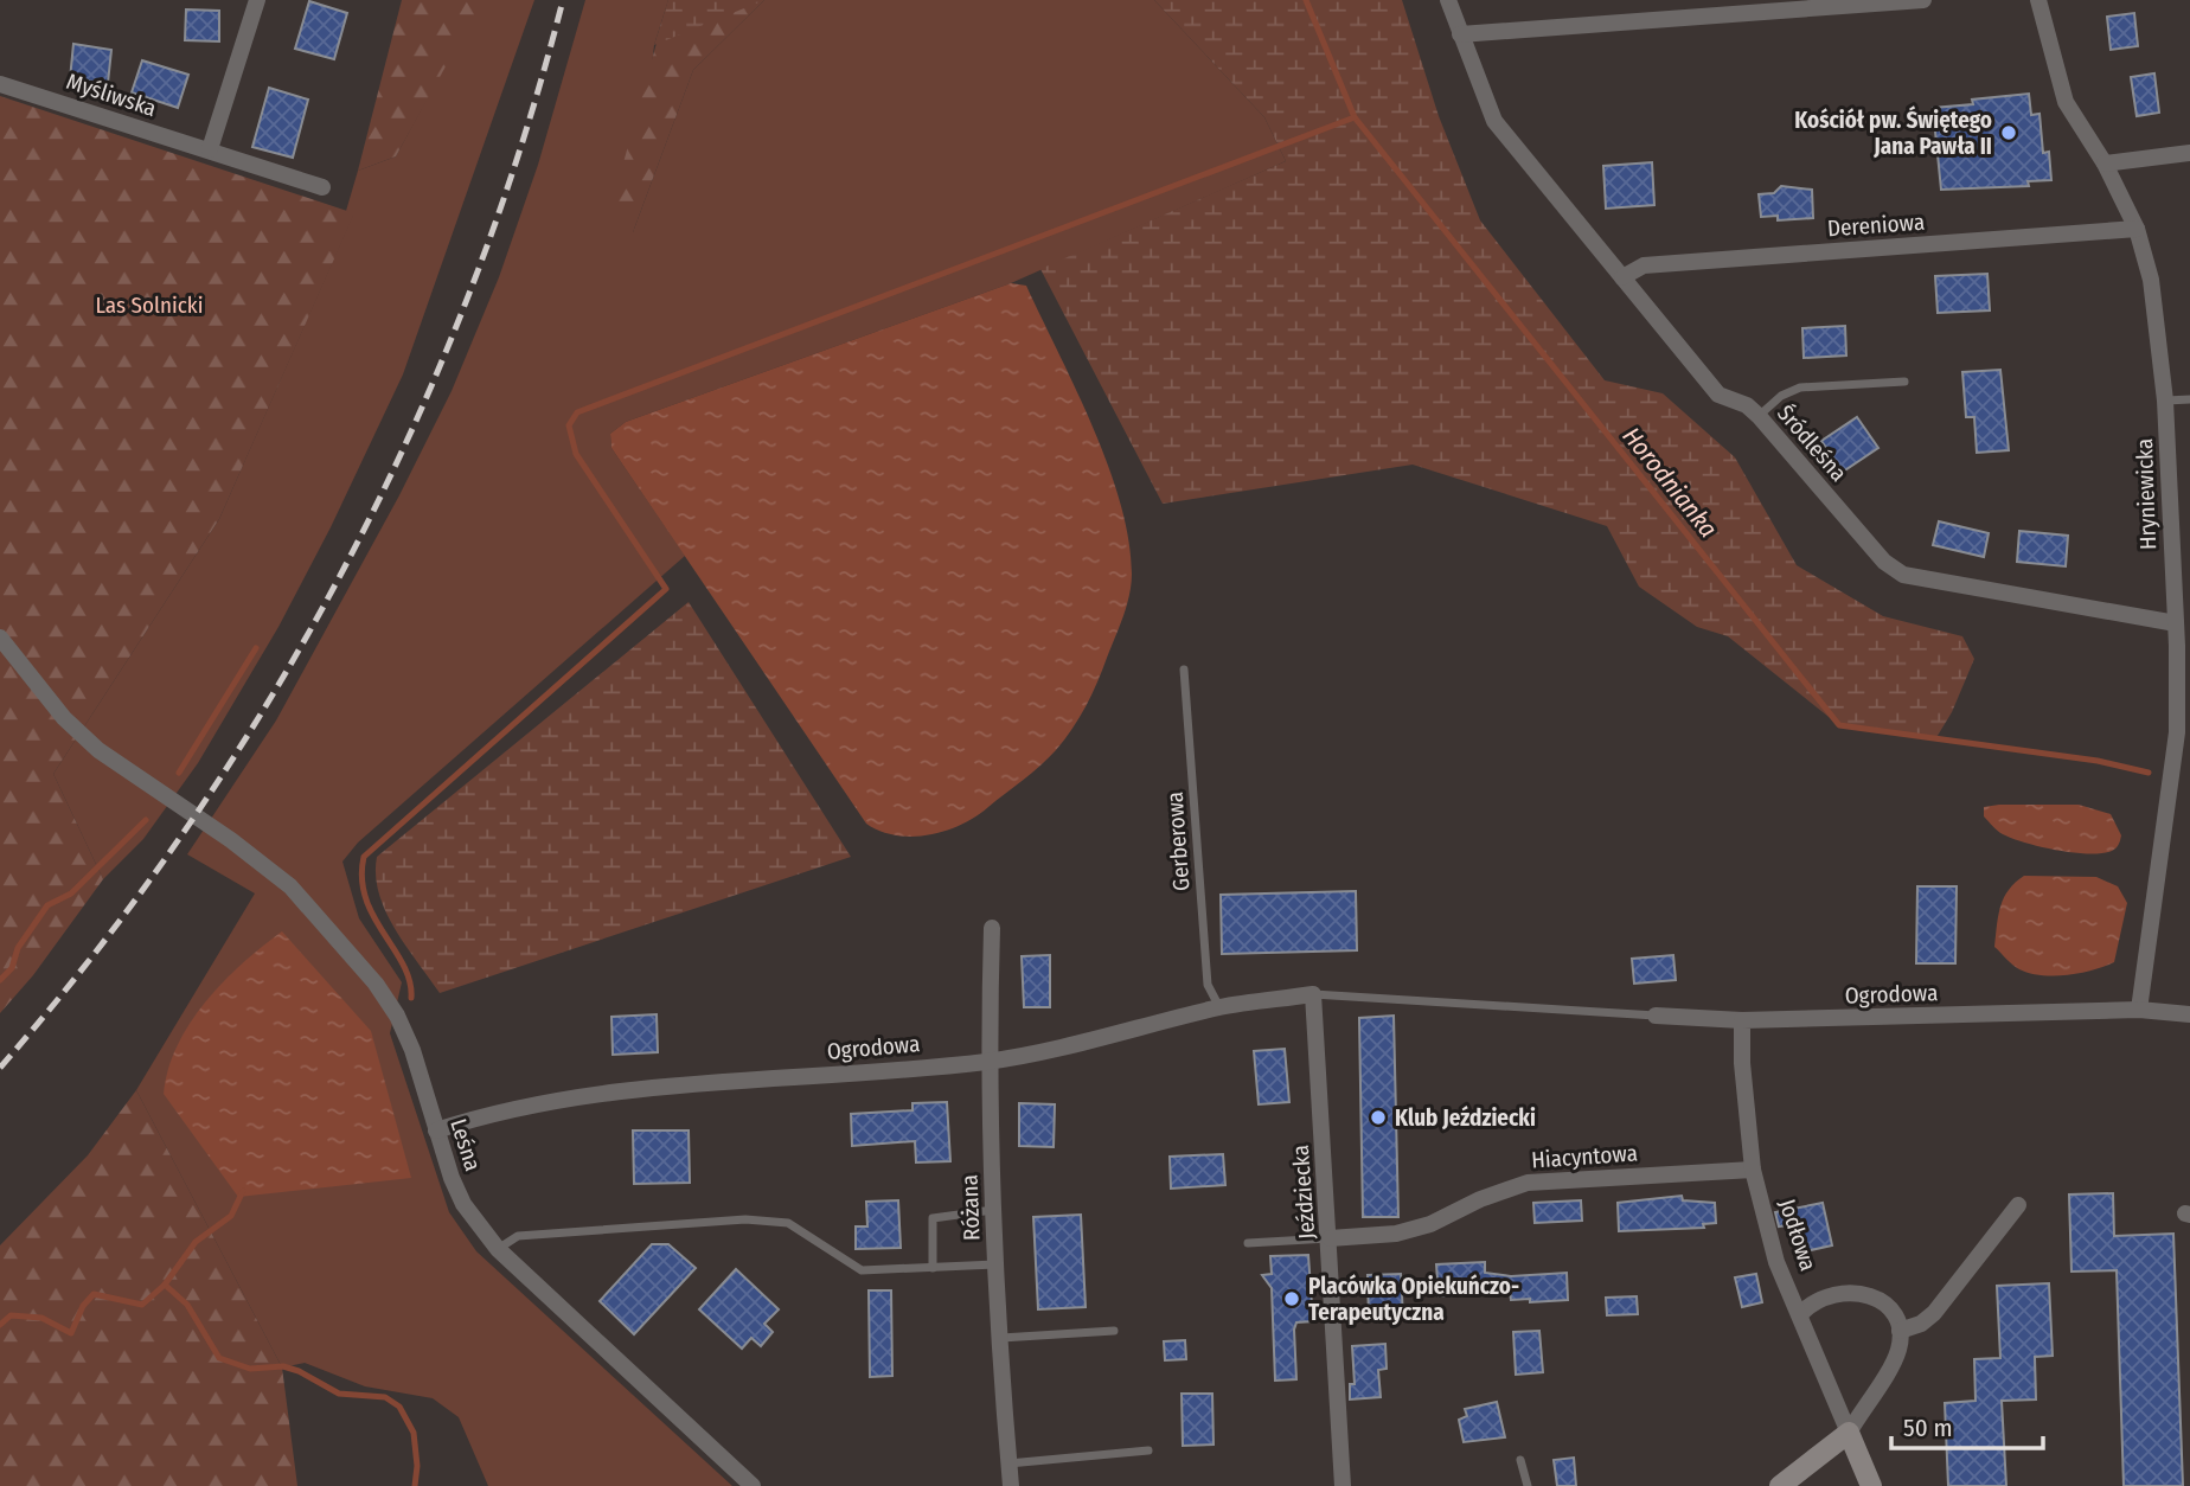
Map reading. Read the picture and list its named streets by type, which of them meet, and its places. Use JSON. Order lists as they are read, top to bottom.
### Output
{
  "streets": {
    "street": [
      "Myśliwska",
      "Dereniowa",
      "Śródleśna",
      "Hryniewicka",
      "Ogrodowa",
      "Leśna",
      "Hiacyntowa",
      "Jeździecka",
      "Różana",
      "Jodłowa"
    ],
    "lane": ["Gerberowa"]
  },
  "crossings": [
    ["Dereniowa", "Śródleśna"],
    ["Dereniowa", "Hryniewicka"],
    ["Śródleśna", "Hryniewicka"],
    ["Hryniewicka", "Ogrodowa"],
    ["Gerberowa", "Ogrodowa"],
    ["Ogrodowa", "Leśna"],
    ["Ogrodowa", "Jeździecka"],
    ["Ogrodowa", "Różana"],
    ["Hiacyntowa", "Jeździecka"],
    ["Hiacyntowa", "Jodłowa"]
  ],
  "water": ["Horodnianka"],
  "parks": ["Las Solnicki"],
  "places": ["Kościół pw. Świętego Jana Pawła II", "Klub Jeździecki", "Placówka Opiekuńczo- Terapeutyczna"],
  "scale_bar": "50 m"
}
